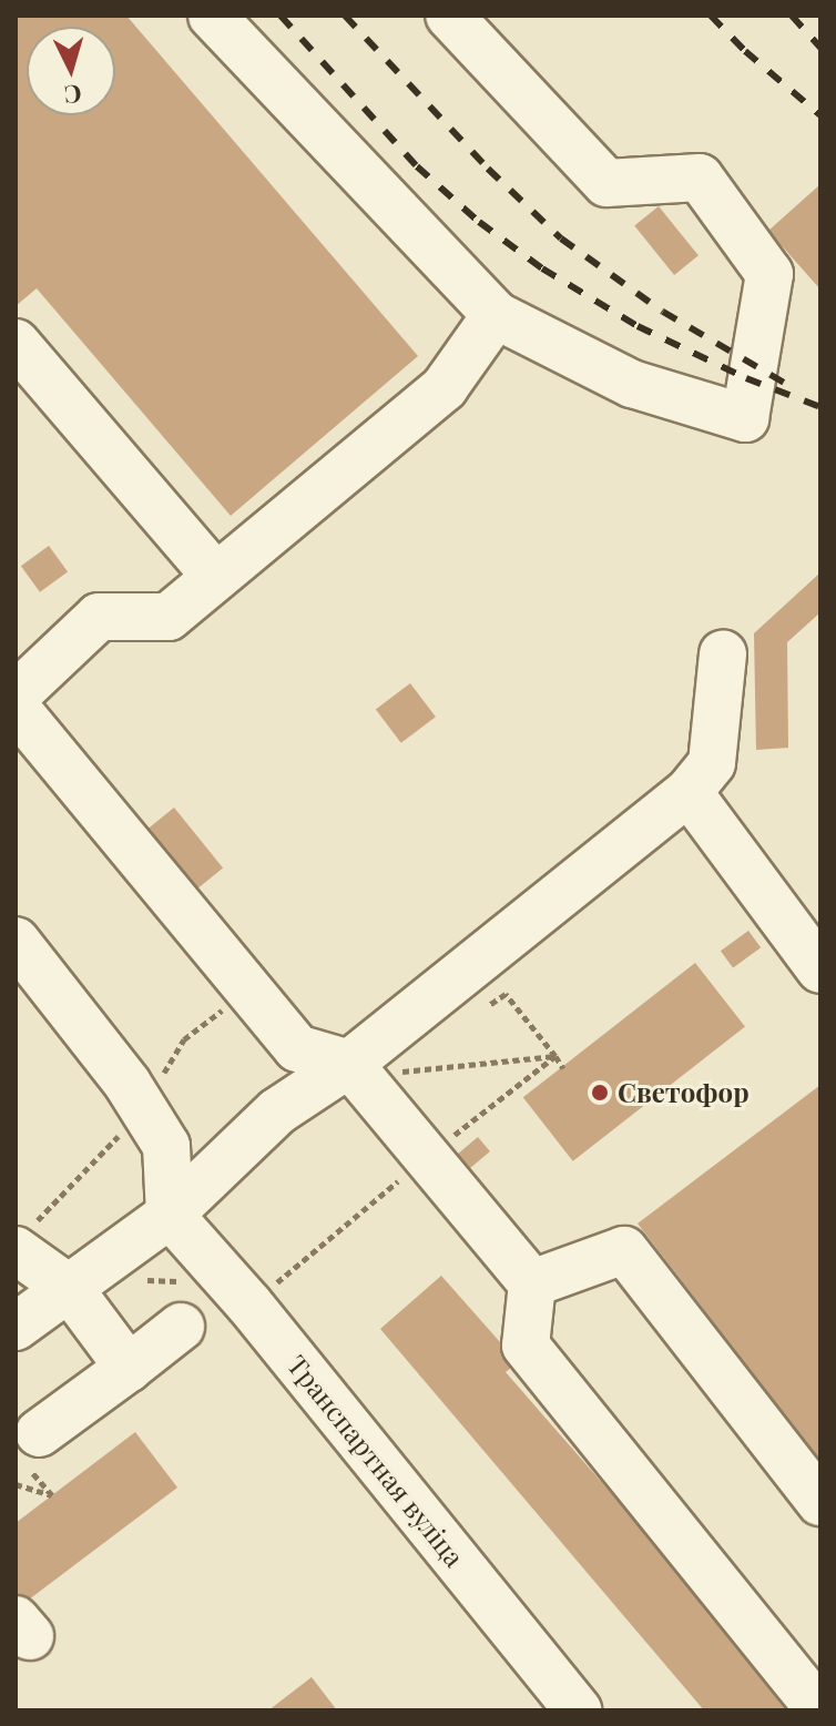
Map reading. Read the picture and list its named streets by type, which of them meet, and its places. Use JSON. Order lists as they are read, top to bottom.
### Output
{
  "streets": {
    "street": ["Транспартная вуліца"]
  },
  "places": ["Светофор"],
  "north": "bottom"
}
